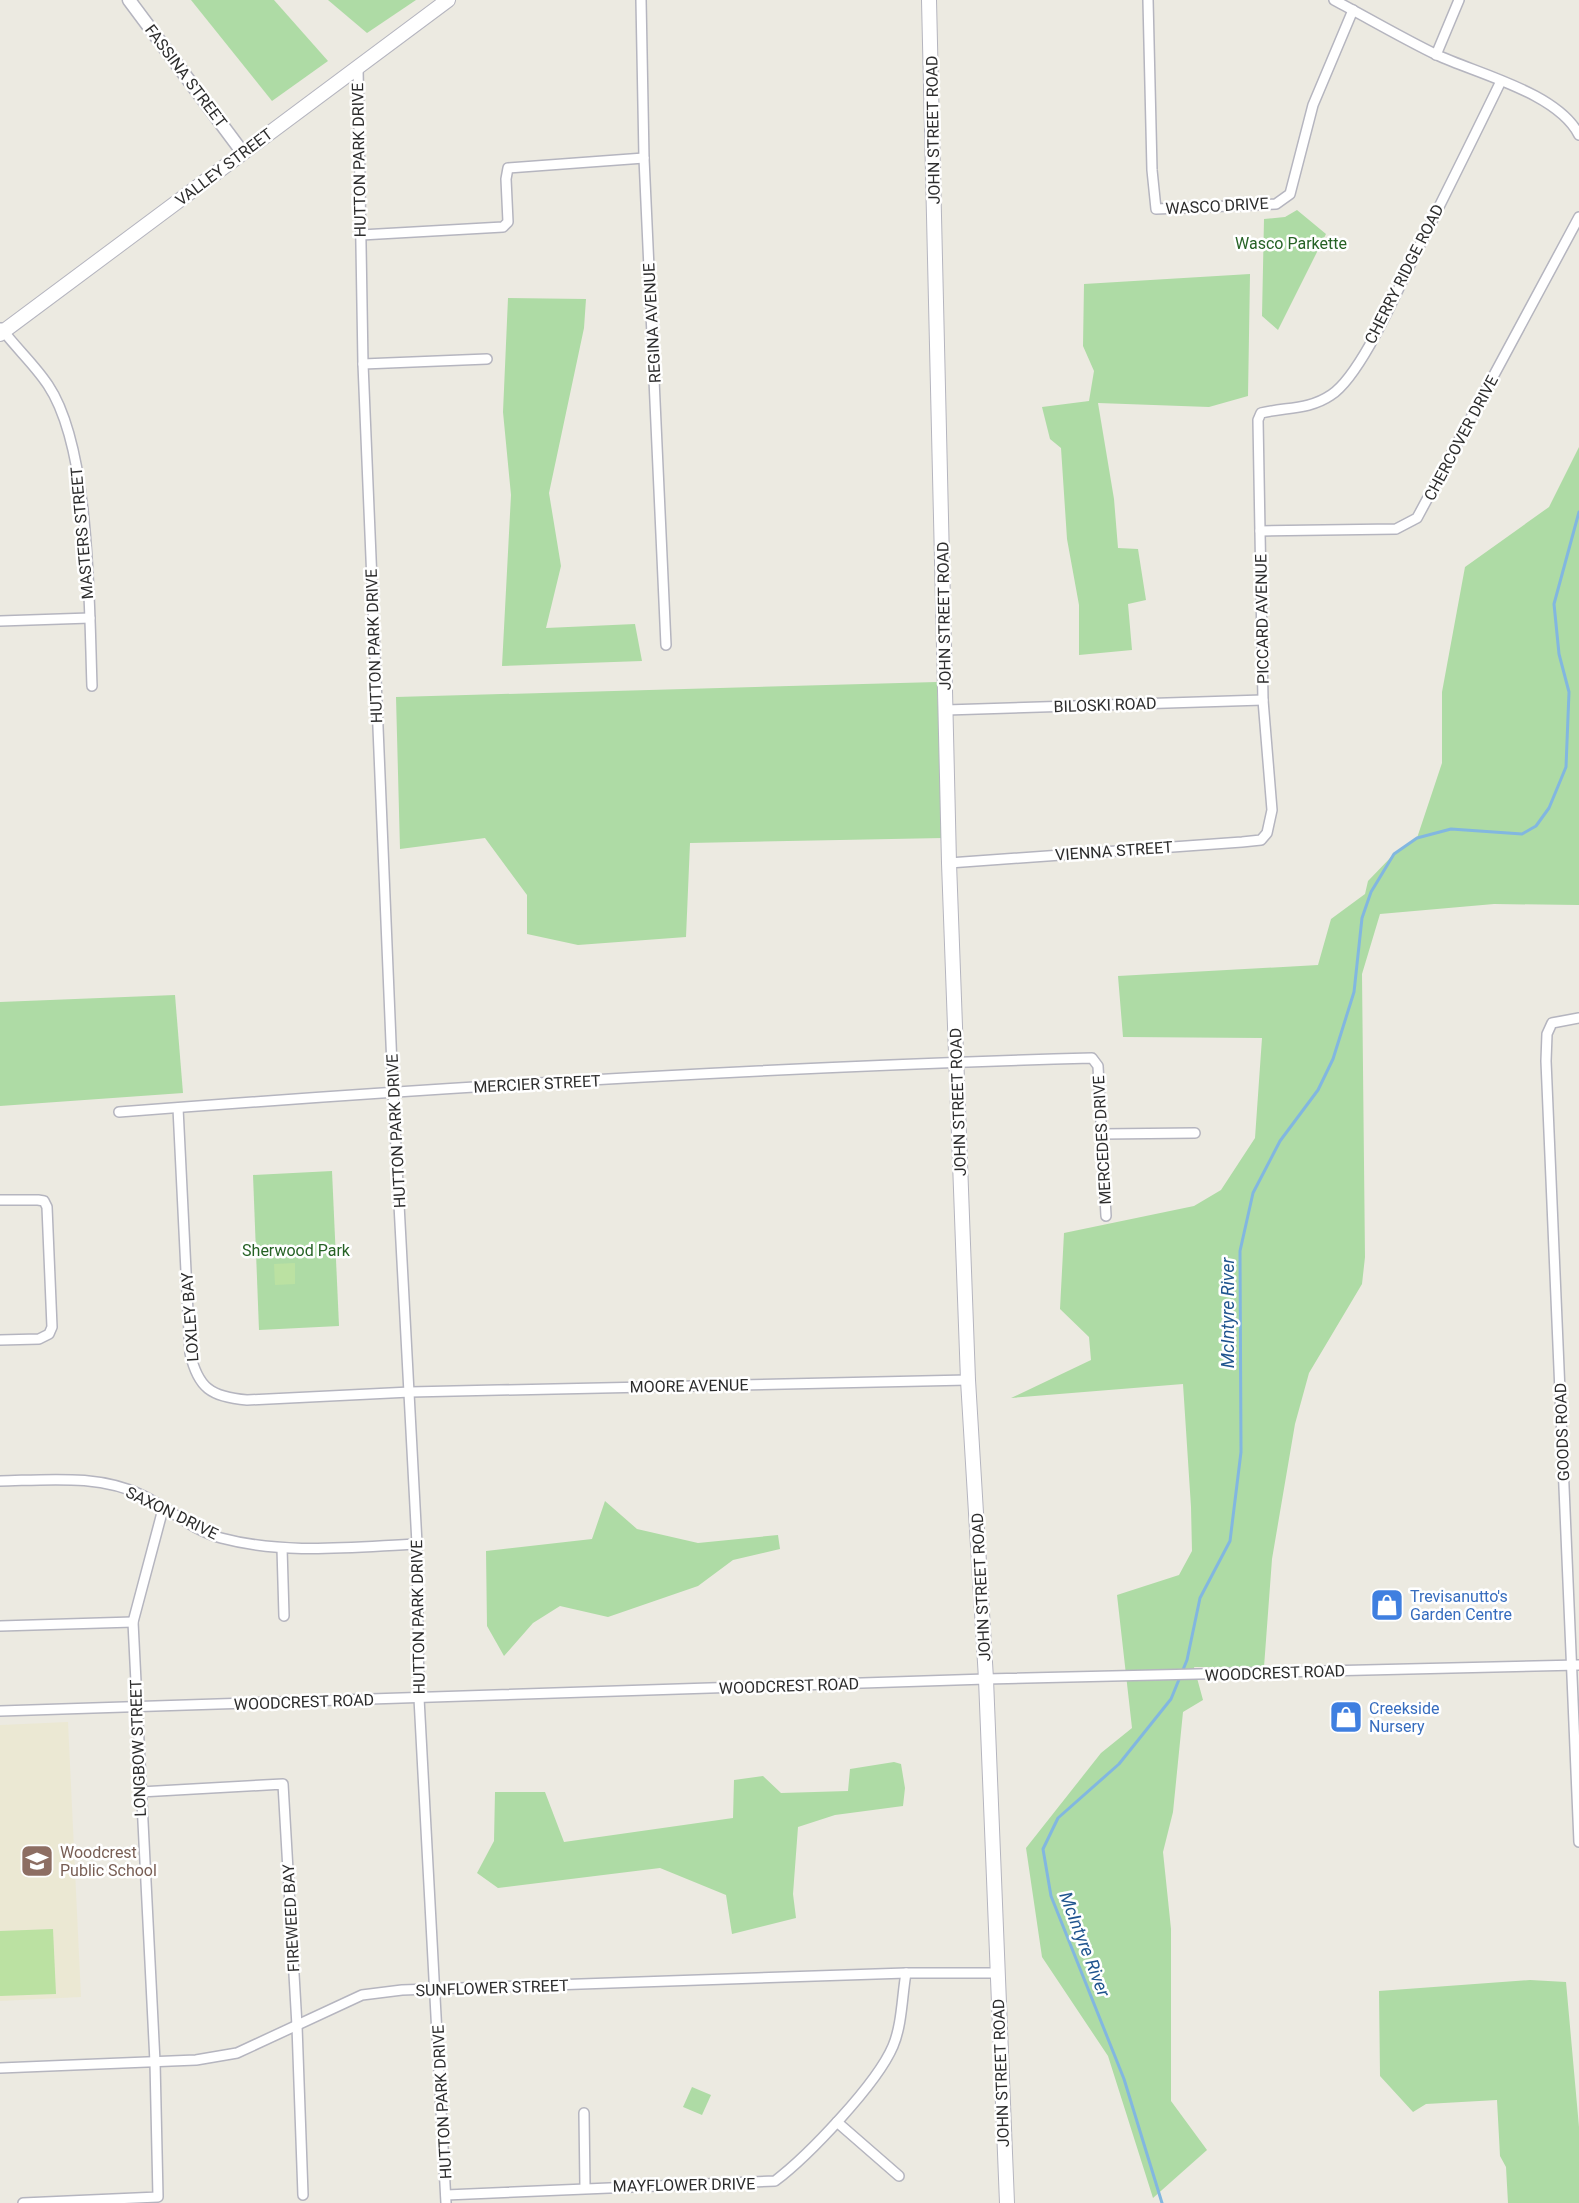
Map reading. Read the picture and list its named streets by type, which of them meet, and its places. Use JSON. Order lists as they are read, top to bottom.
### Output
{
  "streets": {
    "main road": ["JOHN STREET ROAD", "VALLEY STREET"],
    "street": [
      "FASSINA STREET",
      "HUTTON PARK DRIVE",
      "WASCO DRIVE",
      "CHERRY RIDGE ROAD",
      "REGINA AVENUE",
      "CHERCOVER DRIVE",
      "MASTERS STREET",
      "PICCARD AVENUE",
      "BILOSKI ROAD",
      "VIENNA STREET",
      "MERCIER STREET",
      "MERCEDES DRIVE",
      "LOXLEY BAY",
      "MOORE AVENUE",
      "GOODS ROAD",
      "SAXON DRIVE",
      "WOODCREST ROAD",
      "LONGBOW STREET",
      "FIREWEED BAY",
      "SUNFLOWER STREET",
      "MAYFLOWER DRIVE"
    ]
  },
  "crossings": [
    ["FASSINA STREET", "VALLEY STREET"],
    ["JOHN STREET ROAD", "BILOSKI ROAD"],
    ["JOHN STREET ROAD", "VIENNA STREET"],
    ["JOHN STREET ROAD", "MERCIER STREET"],
    ["JOHN STREET ROAD", "MERCEDES DRIVE"],
    ["JOHN STREET ROAD", "MOORE AVENUE"],
    ["JOHN STREET ROAD", "WOODCREST ROAD"],
    ["JOHN STREET ROAD", "SUNFLOWER STREET"],
    ["HUTTON PARK DRIVE", "VALLEY STREET"],
    ["HUTTON PARK DRIVE", "MERCIER STREET"],
    ["HUTTON PARK DRIVE", "LOXLEY BAY"],
    ["HUTTON PARK DRIVE", "MOORE AVENUE"],
    ["HUTTON PARK DRIVE", "SAXON DRIVE"],
    ["HUTTON PARK DRIVE", "WOODCREST ROAD"],
    ["HUTTON PARK DRIVE", "SUNFLOWER STREET"],
    ["HUTTON PARK DRIVE", "MAYFLOWER DRIVE"],
    ["VALLEY STREET", "MASTERS STREET"],
    ["CHERRY RIDGE ROAD", "PICCARD AVENUE"],
    ["CHERCOVER DRIVE", "PICCARD AVENUE"],
    ["PICCARD AVENUE", "BILOSKI ROAD"],
    ["PICCARD AVENUE", "VIENNA STREET"],
    ["MERCIER STREET", "MERCEDES DRIVE"],
    ["MERCIER STREET", "LOXLEY BAY"],
    ["LOXLEY BAY", "MOORE AVENUE"],
    ["GOODS ROAD", "WOODCREST ROAD"],
    ["SAXON DRIVE", "LONGBOW STREET"],
    ["WOODCREST ROAD", "LONGBOW STREET"],
    ["LONGBOW STREET", "FIREWEED BAY"],
    ["LONGBOW STREET", "SUNFLOWER STREET"],
    ["FIREWEED BAY", "SUNFLOWER STREET"],
    ["SUNFLOWER STREET", "MAYFLOWER DRIVE"]
  ],
  "water": ["McIntyre River"],
  "parks": ["Wasco Parkette", "Sherwood Park"],
  "places": {
    "shop": ["Trevisanutto's Garden Centre", "Creekside Nursery"],
    "school or university": ["Woodcrest Public School"]
  }
}
